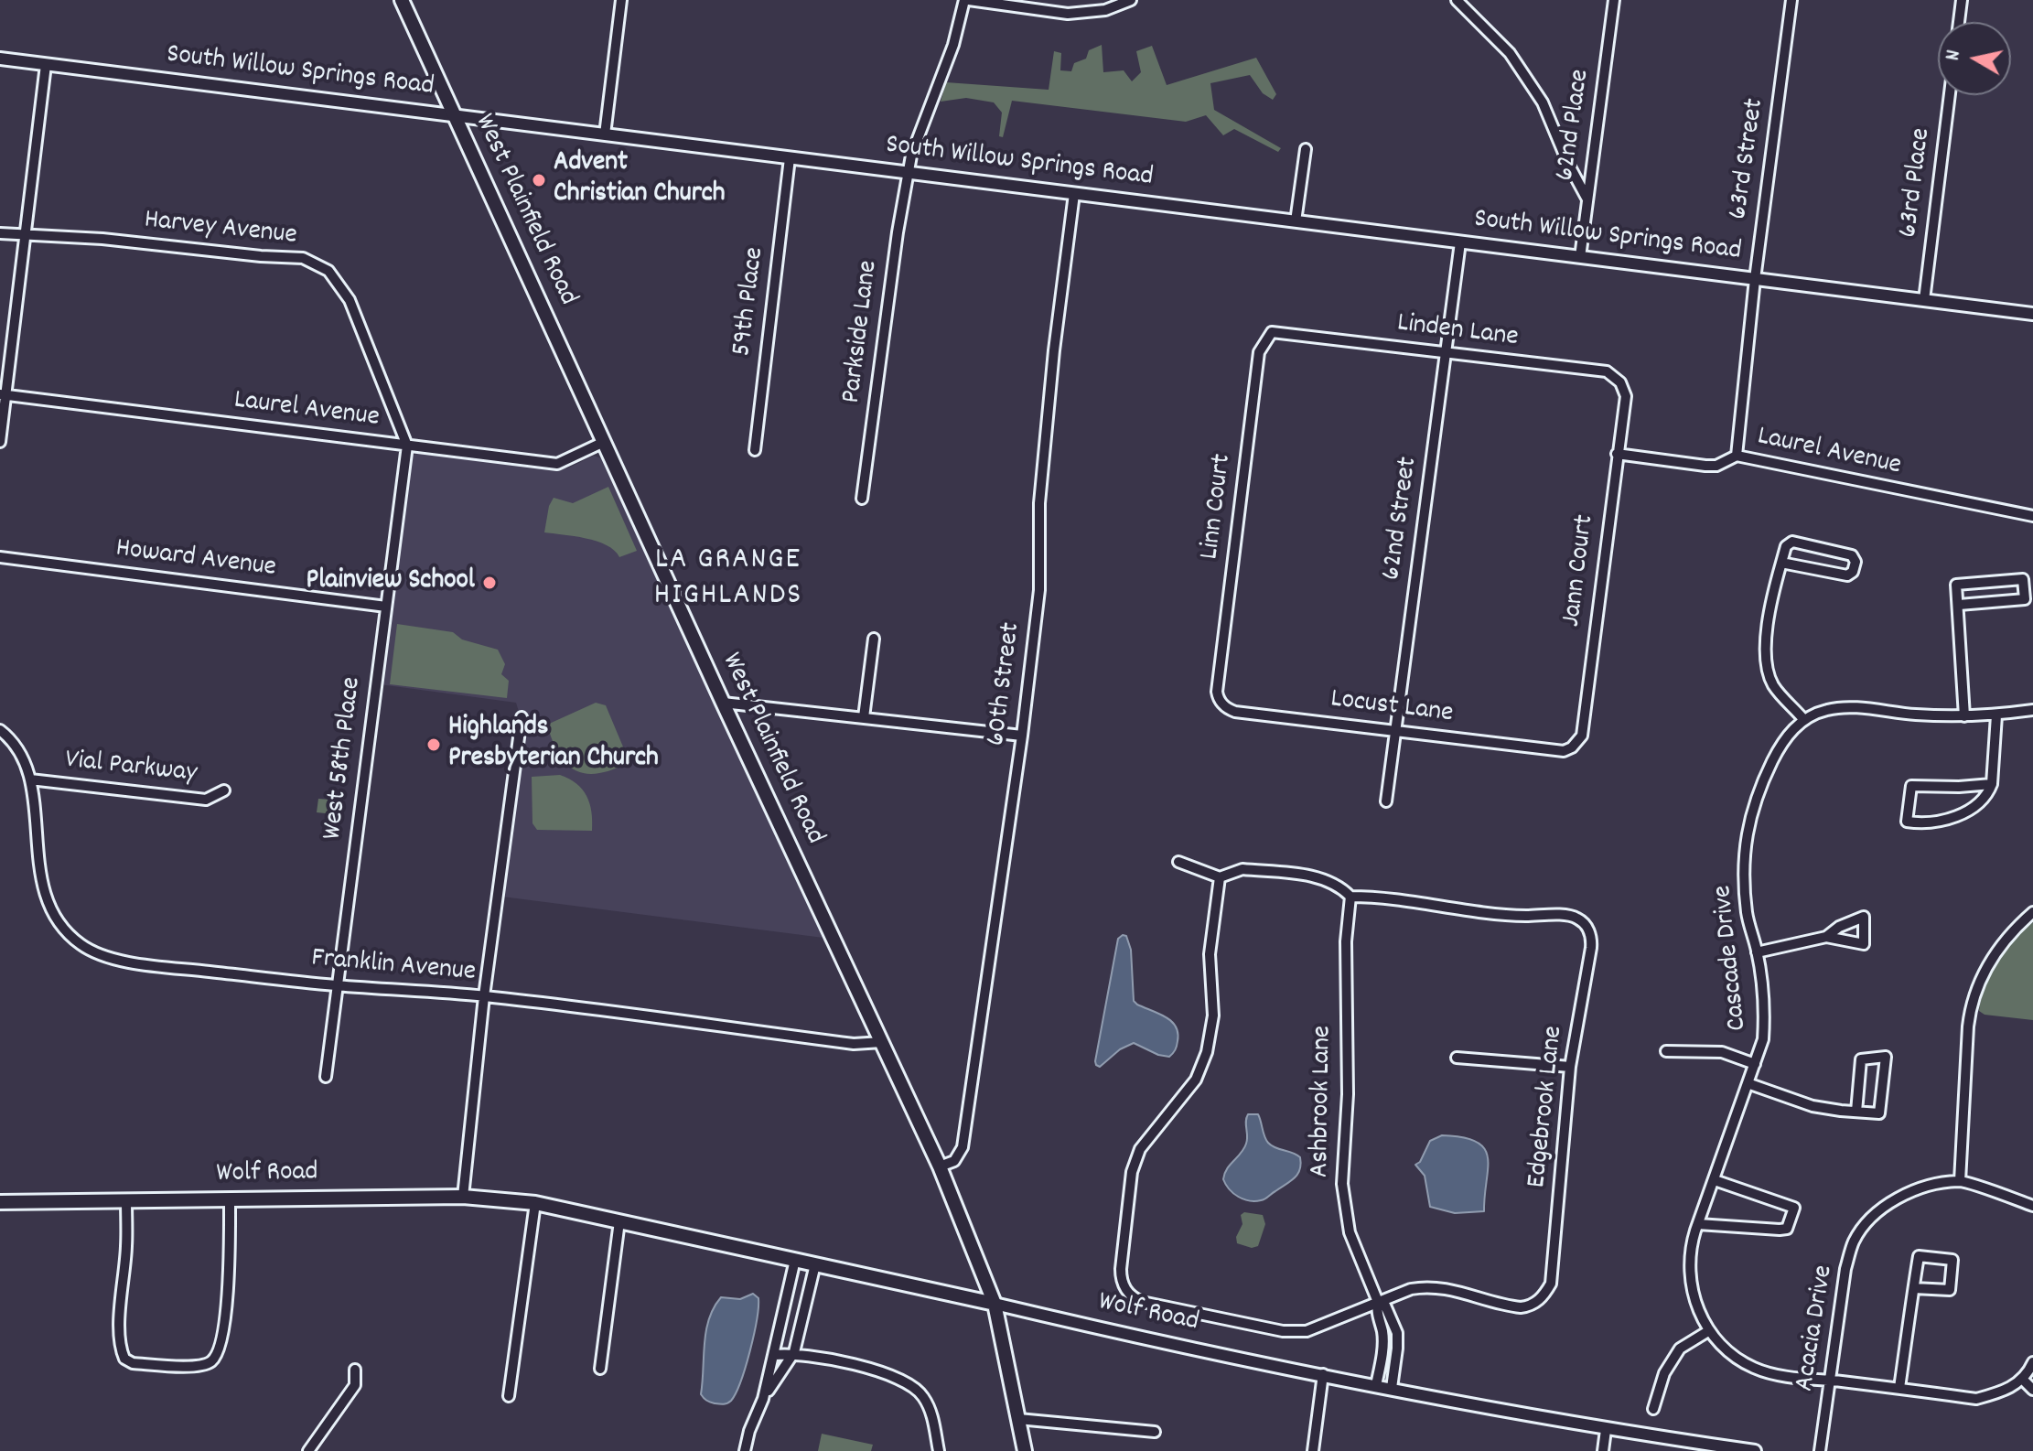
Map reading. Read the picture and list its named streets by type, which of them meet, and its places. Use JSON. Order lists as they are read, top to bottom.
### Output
{
  "streets": {
    "main road": ["West Plainfield Road", "Wolf Road"],
    "street": [
      "South Willow Springs Road",
      "62nd Place",
      "63rd Street",
      "63rd Place",
      "Harvey Avenue",
      "59th Place",
      "Parkside Lane",
      "Linden Lane",
      "Laurel Avenue",
      "Linn Court",
      "62nd Street",
      "Howard Avenue",
      "Jann Court",
      "60th Street",
      "Locust Lane",
      "West 58th Place",
      "Vial Parkway",
      "Cascade Drive",
      "Franklin Avenue",
      "Ashbrook Lane",
      "Edgebrook Lane",
      "Acacia Drive"
    ]
  },
  "crossings": [
    ["South Willow Springs Road", "62nd Place"],
    ["South Willow Springs Road", "63rd Street"],
    ["South Willow Springs Road", "63rd Place"],
    ["South Willow Springs Road", "West Plainfield Road"],
    ["South Willow Springs Road", "59th Place"],
    ["South Willow Springs Road", "Parkside Lane"],
    ["South Willow Springs Road", "62nd Street"],
    ["South Willow Springs Road", "60th Street"],
    ["63rd Street", "Laurel Avenue"],
    ["West Plainfield Road", "Laurel Avenue"],
    ["West Plainfield Road", "60th Street"],
    ["West Plainfield Road", "Franklin Avenue"],
    ["West Plainfield Road", "Wolf Road"],
    ["Harvey Avenue", "Laurel Avenue"],
    ["Harvey Avenue", "West 58th Place"],
    ["Linden Lane", "Linn Court"],
    ["Linden Lane", "62nd Street"],
    ["Linden Lane", "Jann Court"],
    ["Laurel Avenue", "Jann Court"],
    ["Laurel Avenue", "West 58th Place"],
    ["Linn Court", "Locust Lane"],
    ["62nd Street", "Locust Lane"],
    ["Howard Avenue", "West 58th Place"],
    ["Jann Court", "Locust Lane"],
    ["West 58th Place", "Franklin Avenue"],
    ["Vial Parkway", "Franklin Avenue"],
    ["Cascade Drive", "Acacia Drive"],
    ["Ashbrook Lane", "Edgebrook Lane"],
    ["Ashbrook Lane", "Wolf Road"]
  ],
  "districts": ["LA GRANGE HIGHLANDS"],
  "places": ["Advent Christian Church", "Plainview School", "Highlands Presbyterian Church"],
  "north": "left"
}
